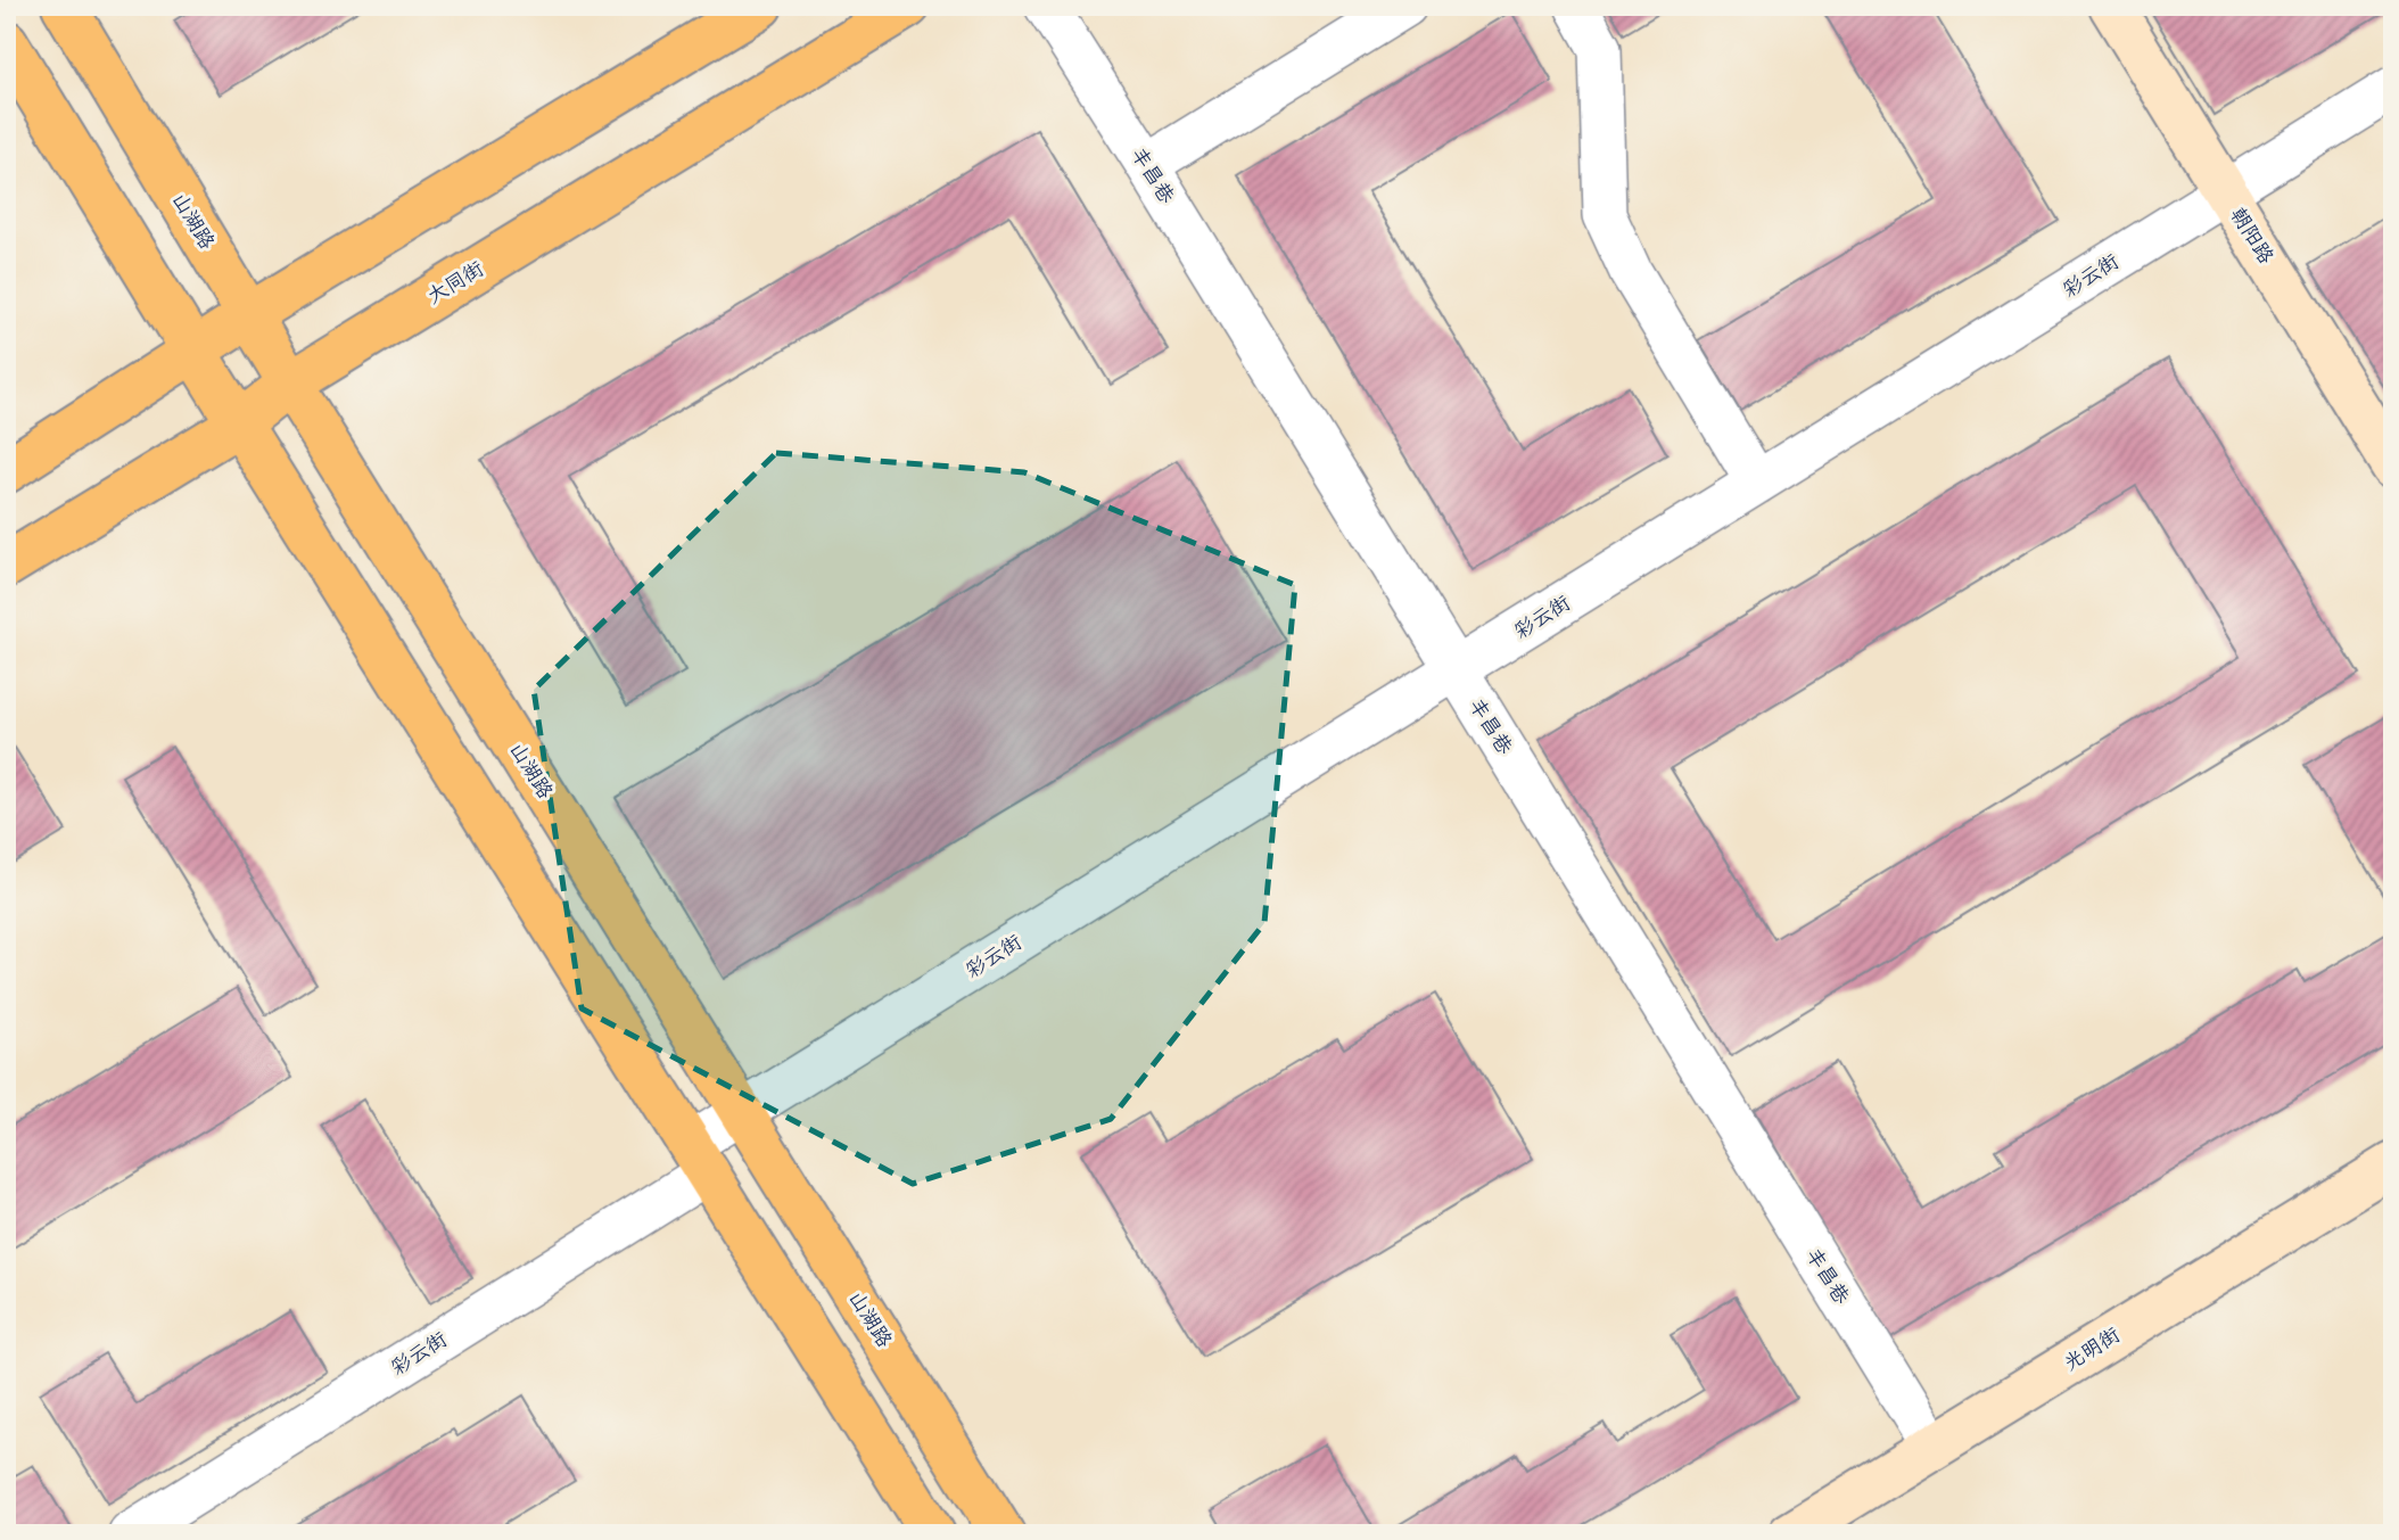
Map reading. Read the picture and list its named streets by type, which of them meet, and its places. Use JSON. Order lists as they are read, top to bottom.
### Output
{
  "streets": {
    "main road": [
      "山湖路",
      "朝阳路",
      "大同街",
      "光明街"
    ],
    "street": ["丰昌巷", "彩云街"]
  },
  "crossings": [
    ["丰昌巷", "彩云街"],
    ["丰昌巷", "光明街"],
    ["山湖路", "彩云街"],
    ["山湖路", "大同街"],
    ["朝阳路", "彩云街"]
  ]
}
